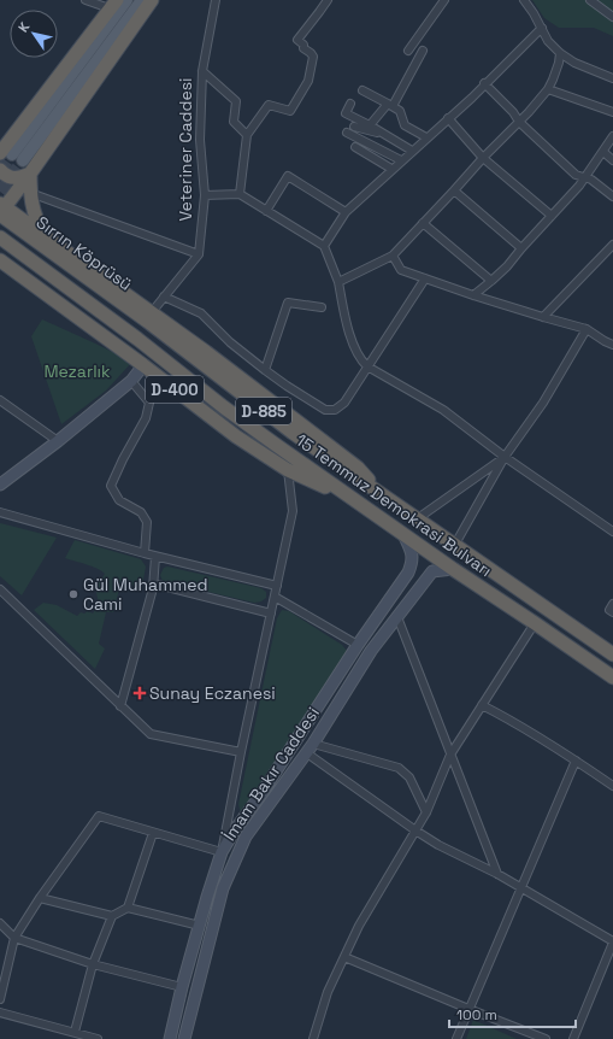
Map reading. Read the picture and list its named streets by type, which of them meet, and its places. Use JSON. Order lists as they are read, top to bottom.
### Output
{
  "streets": {
    "highway": [
      "Sırrın Köprüsü",
      "D-400",
      "D-885",
      "15 Temmuz Demokrasi Bulvarı"
    ],
    "main road": ["İmam Bakır Caddesi"],
    "street": ["Veteriner Caddesi"]
  },
  "crossings": [
    ["Sırrın Köprüsü", "D-400"],
    ["Sırrın Köprüsü", "15 Temmuz Demokrasi Bulvarı"],
    ["D-400", "15 Temmuz Demokrasi Bulvarı"],
    ["15 Temmuz Demokrasi Bulvarı", "İmam Bakır Caddesi"]
  ],
  "parks": ["Mezarlık"],
  "places": {
    "other": ["Gül Muhammed Cami"],
    "health": ["Sunay Eczanesi"]
  },
  "scale_bar": "100 m",
  "north": "top left"
}
